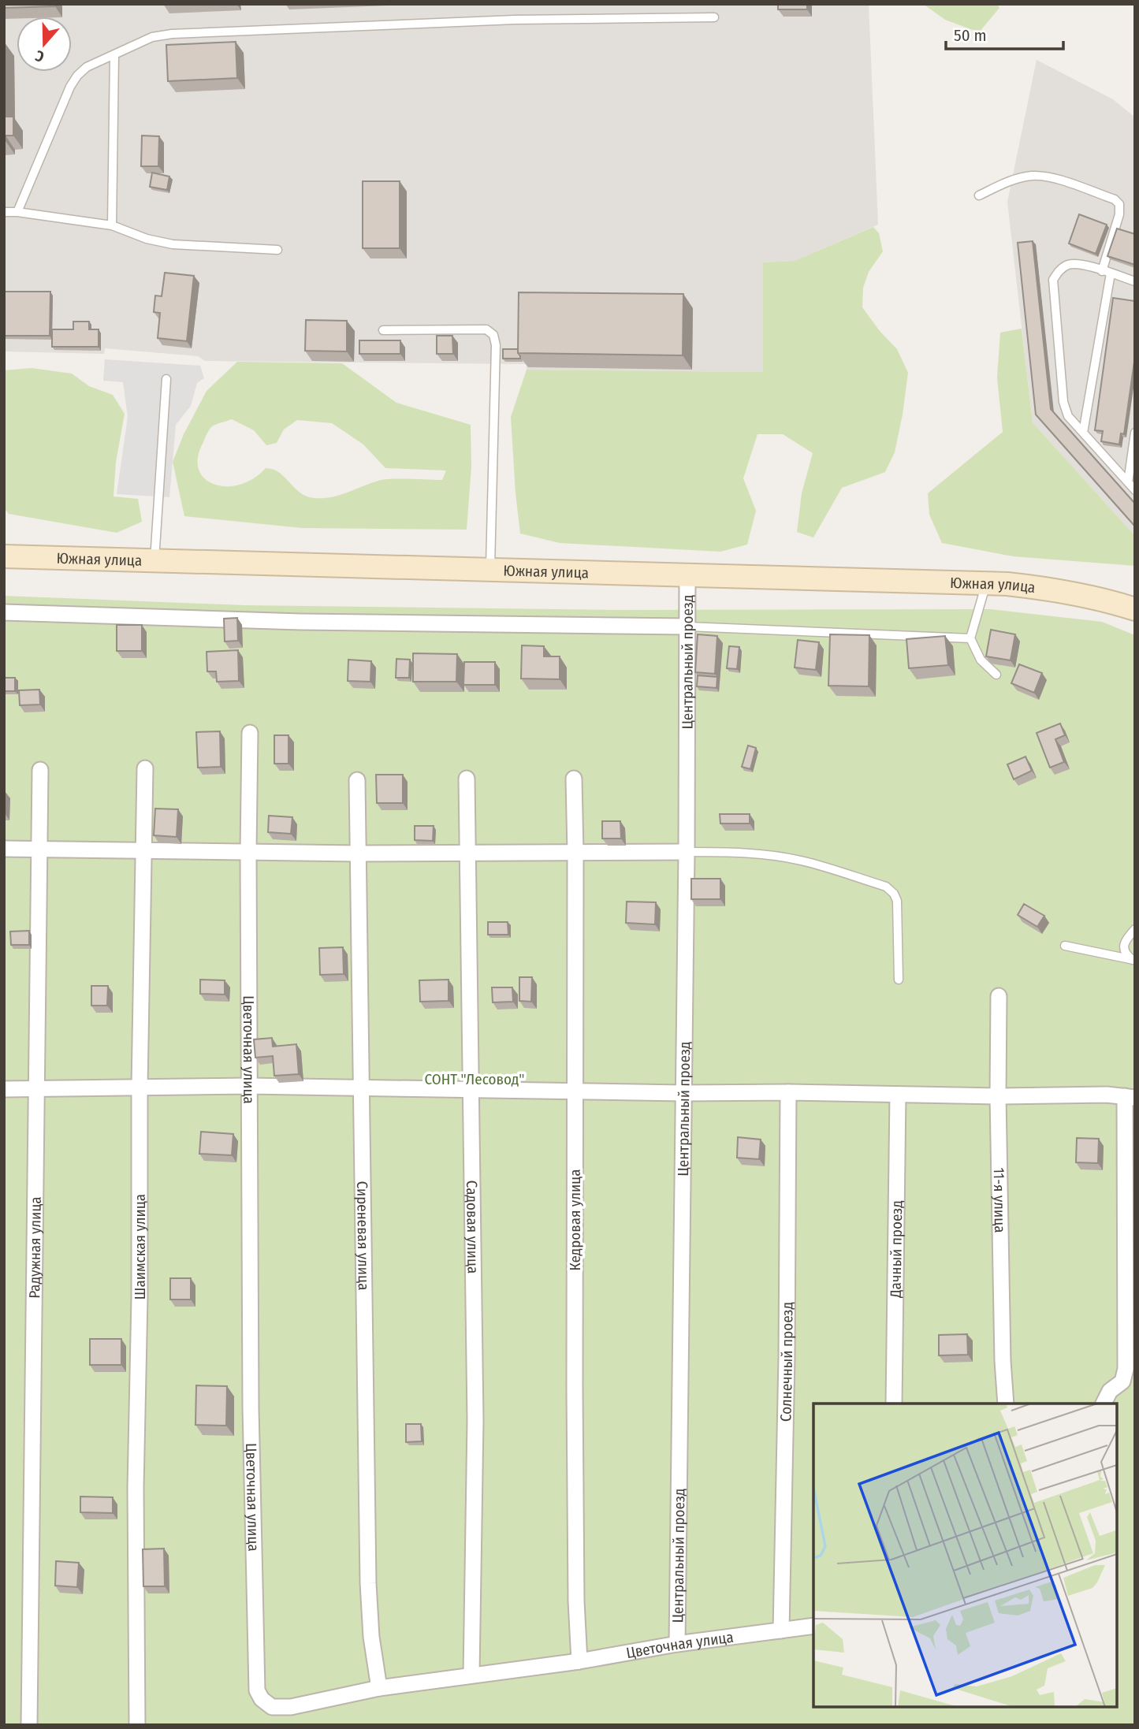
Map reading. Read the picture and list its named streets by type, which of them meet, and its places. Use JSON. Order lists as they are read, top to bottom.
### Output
{
  "streets": {
    "main road": ["Южная улица"],
    "street": [
      "Центральный проезд",
      "Цветочная улица",
      "11-я улица",
      "Кедровая улица",
      "Садовая улица",
      "Сиреневая улица",
      "Шаимская улица",
      "Радужная улица",
      "Дачный проезд",
      "Солнечный проезд"
    ]
  },
  "crossings": [
    ["Южная улица", "Центральный проезд"],
    ["Центральный проезд", "Цветочная улица"],
    ["Цветочная улица", "Кедровая улица"],
    ["Цветочная улица", "Садовая улица"],
    ["Цветочная улица", "Сиреневая улица"],
    ["Цветочная улица", "Солнечный проезд"]
  ],
  "parks": ["СОНТ \"Лесовод\""],
  "scale_bar": "50 m",
  "north": "bottom"
}
